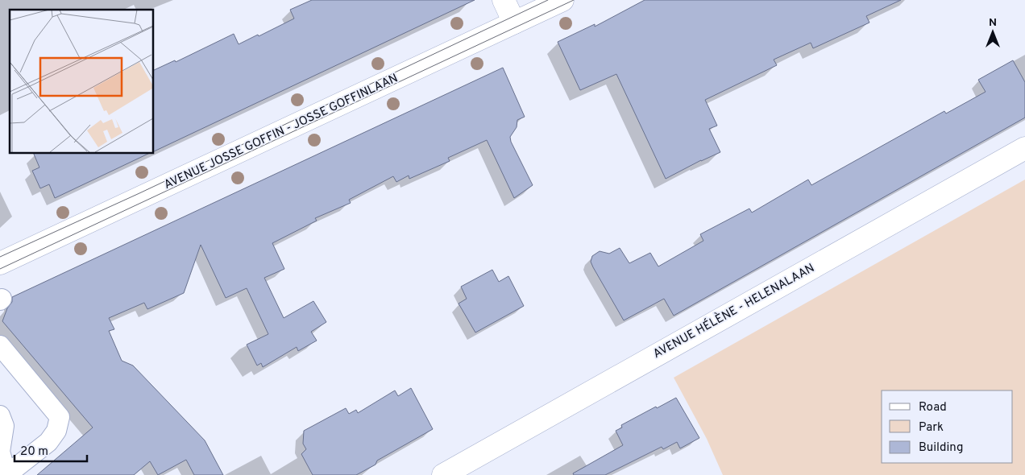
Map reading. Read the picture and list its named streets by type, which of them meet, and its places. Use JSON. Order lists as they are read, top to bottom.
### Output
{
  "streets": {
    "street": ["AVENUE JOSSE GOFFIN - JOSSE GOFFINLAAN", "AVENUE HÉLÈNE - HELENALAAN"]
  },
  "legend": ["Road", "Park", "Building"],
  "scale_bar": "20 m",
  "north": "top"
}
